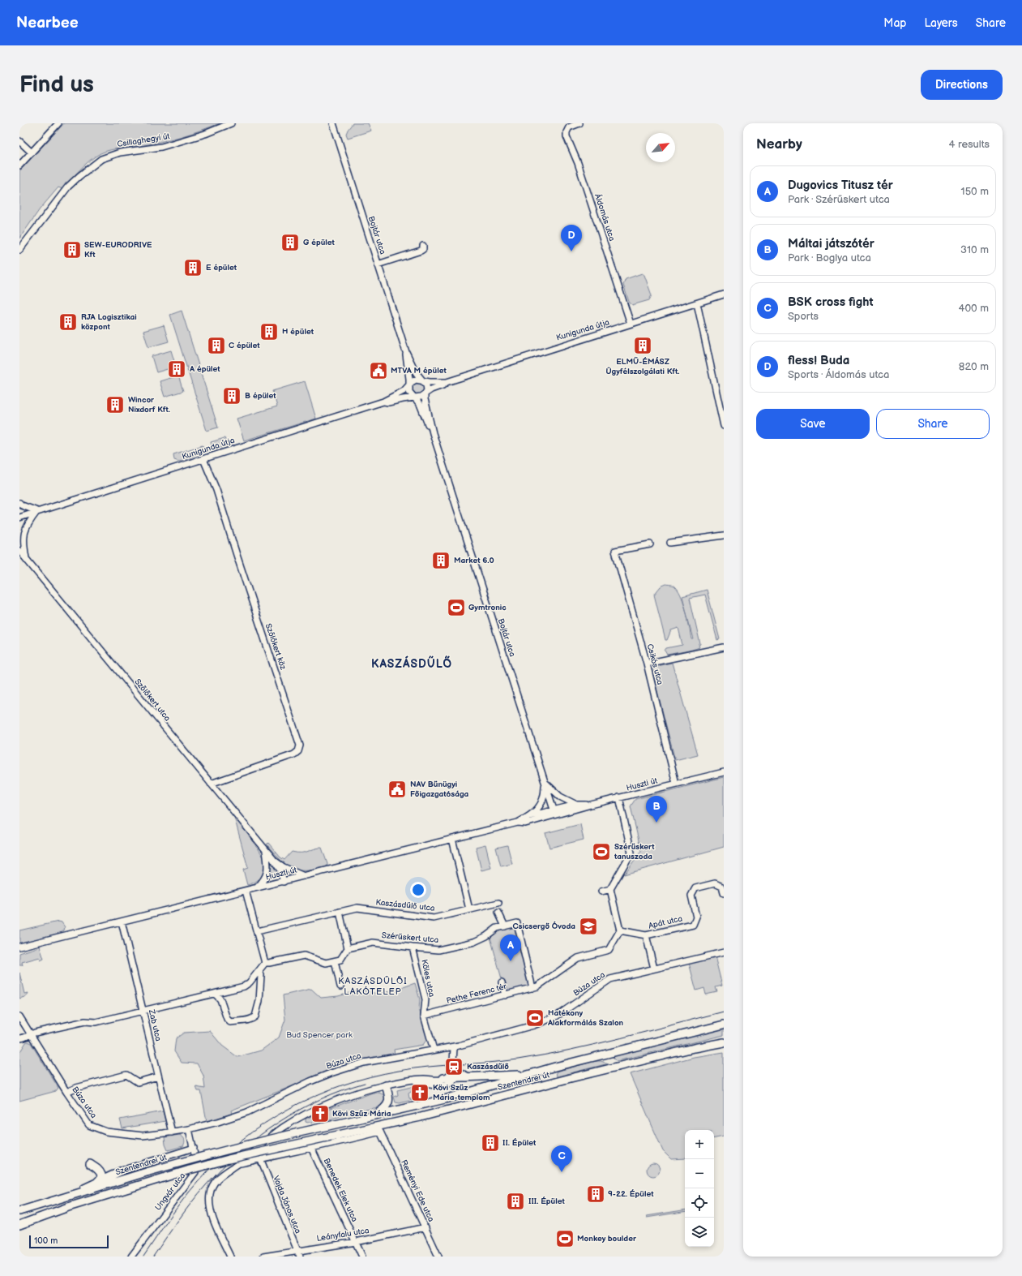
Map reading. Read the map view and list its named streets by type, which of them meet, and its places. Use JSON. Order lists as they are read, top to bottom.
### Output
{
  "streets": {
    "main road": ["Szentendrei út"],
    "street": [
      "Csillaghegyi út",
      "Áldomás utca",
      "Bojtár utca",
      "Kunigunda útja",
      "Szőlőkert köz",
      "Csikós utca",
      "Szőlőkert utca",
      "Huszti út",
      "Kaszásdűlő utca",
      "Apát utca",
      "Szérűskert utca",
      "Köles utca",
      "Búza utca",
      "Pethe Ferenc tér",
      "Zab utca",
      "Benedek Elek utca",
      "Reményi Ede utca",
      "Ungvár utca",
      "Vajda János utca",
      "Leányfalu utca"
    ]
  },
  "crossings": [
    ["Áldomás utca", "Kunigunda útja"],
    ["Bojtár utca", "Kunigunda útja"],
    ["Kunigunda útja", "Szőlőkert köz"],
    ["Szőlőkert köz", "Szőlőkert utca"],
    ["Csikós utca", "Huszti út"],
    ["Huszti út", "Zab utca"],
    ["Szérűskert utca", "Köles utca"],
    ["Szérűskert utca", "Pethe Ferenc tér"],
    ["Köles utca", "Búza utca"],
    ["Köles utca", "Pethe Ferenc tér"],
    ["Búza utca", "Zab utca"],
    ["Búza utca", "Ungvár utca"],
    ["Szentendrei út", "Ungvár utca"],
    ["Benedek Elek utca", "Leányfalu utca"],
    ["Reményi Ede utca", "Leányfalu utca"],
    ["Vajda János utca", "Leányfalu utca"]
  ],
  "districts": ["KASZÁSDŰLŐ", "KASZÁSDŰLŐI LAKÓTELEP"],
  "parks": ["Bud Spencer park"],
  "places": {
    "building": [
      "G épület",
      "SEW-EURODRIVE Kft",
      "E épület",
      "RJA Logisztikai központ",
      "H épület",
      "C épület",
      "ELMŰ-ÉMÁSZ Ügyfélszolgálati Kft.",
      "A épület",
      "B épület",
      "Wincor Nixdorf Kft.",
      "Market 6.0",
      "II. Épület",
      "9-22. Épület",
      "III. Épület"
    ],
    "public building": ["MTVA M épület", "NAV Bűnügyi Főigazgatósága"],
    "sports": [
      "Gymtronic",
      "Szérűskert tanuszoda",
      "Hatékony Alakformálás Szalon",
      "Monkey boulder"
    ],
    "school or university": ["Csicsergő Óvoda"],
    "station": ["Kaszásdűlő"],
    "church": ["Kövi Szűz Mária-templom", "Kövi Szűz Mária"]
  },
  "scale_bar": "100 m",
  "north": "top right",
  "page": {
    "header": "Nearbee",
    "nav": ["Map", "Layers", "Share"],
    "buttons": [
      "Directions",
      ["Save", "Share"]
    ],
    "title": "Find us",
    "heading": ["Nearby", "4 results"],
    "list": [
      {
        "mark": "A",
        "name": "Dugovics Titusz tér",
        "note": "Park · Szérűskert utca",
        "value": "150 m"
      },
      {
        "mark": "B",
        "name": "Máltai játszótér",
        "note": "Park · Boglya utca",
        "value": "310 m"
      },
      {
        "mark": "C",
        "name": "BSK cross fight",
        "note": "Sports",
        "value": "400 m"
      },
      {
        "mark": "D",
        "name": "fless! Buda",
        "note": "Sports · Áldomás utca",
        "value": "820 m"
      }
    ],
    "pins": [
      "D",
      "B",
      "A",
      "C"
    ],
    "map_buttons": ["+", "−"],
    "scale": "100 m"
  }
}
